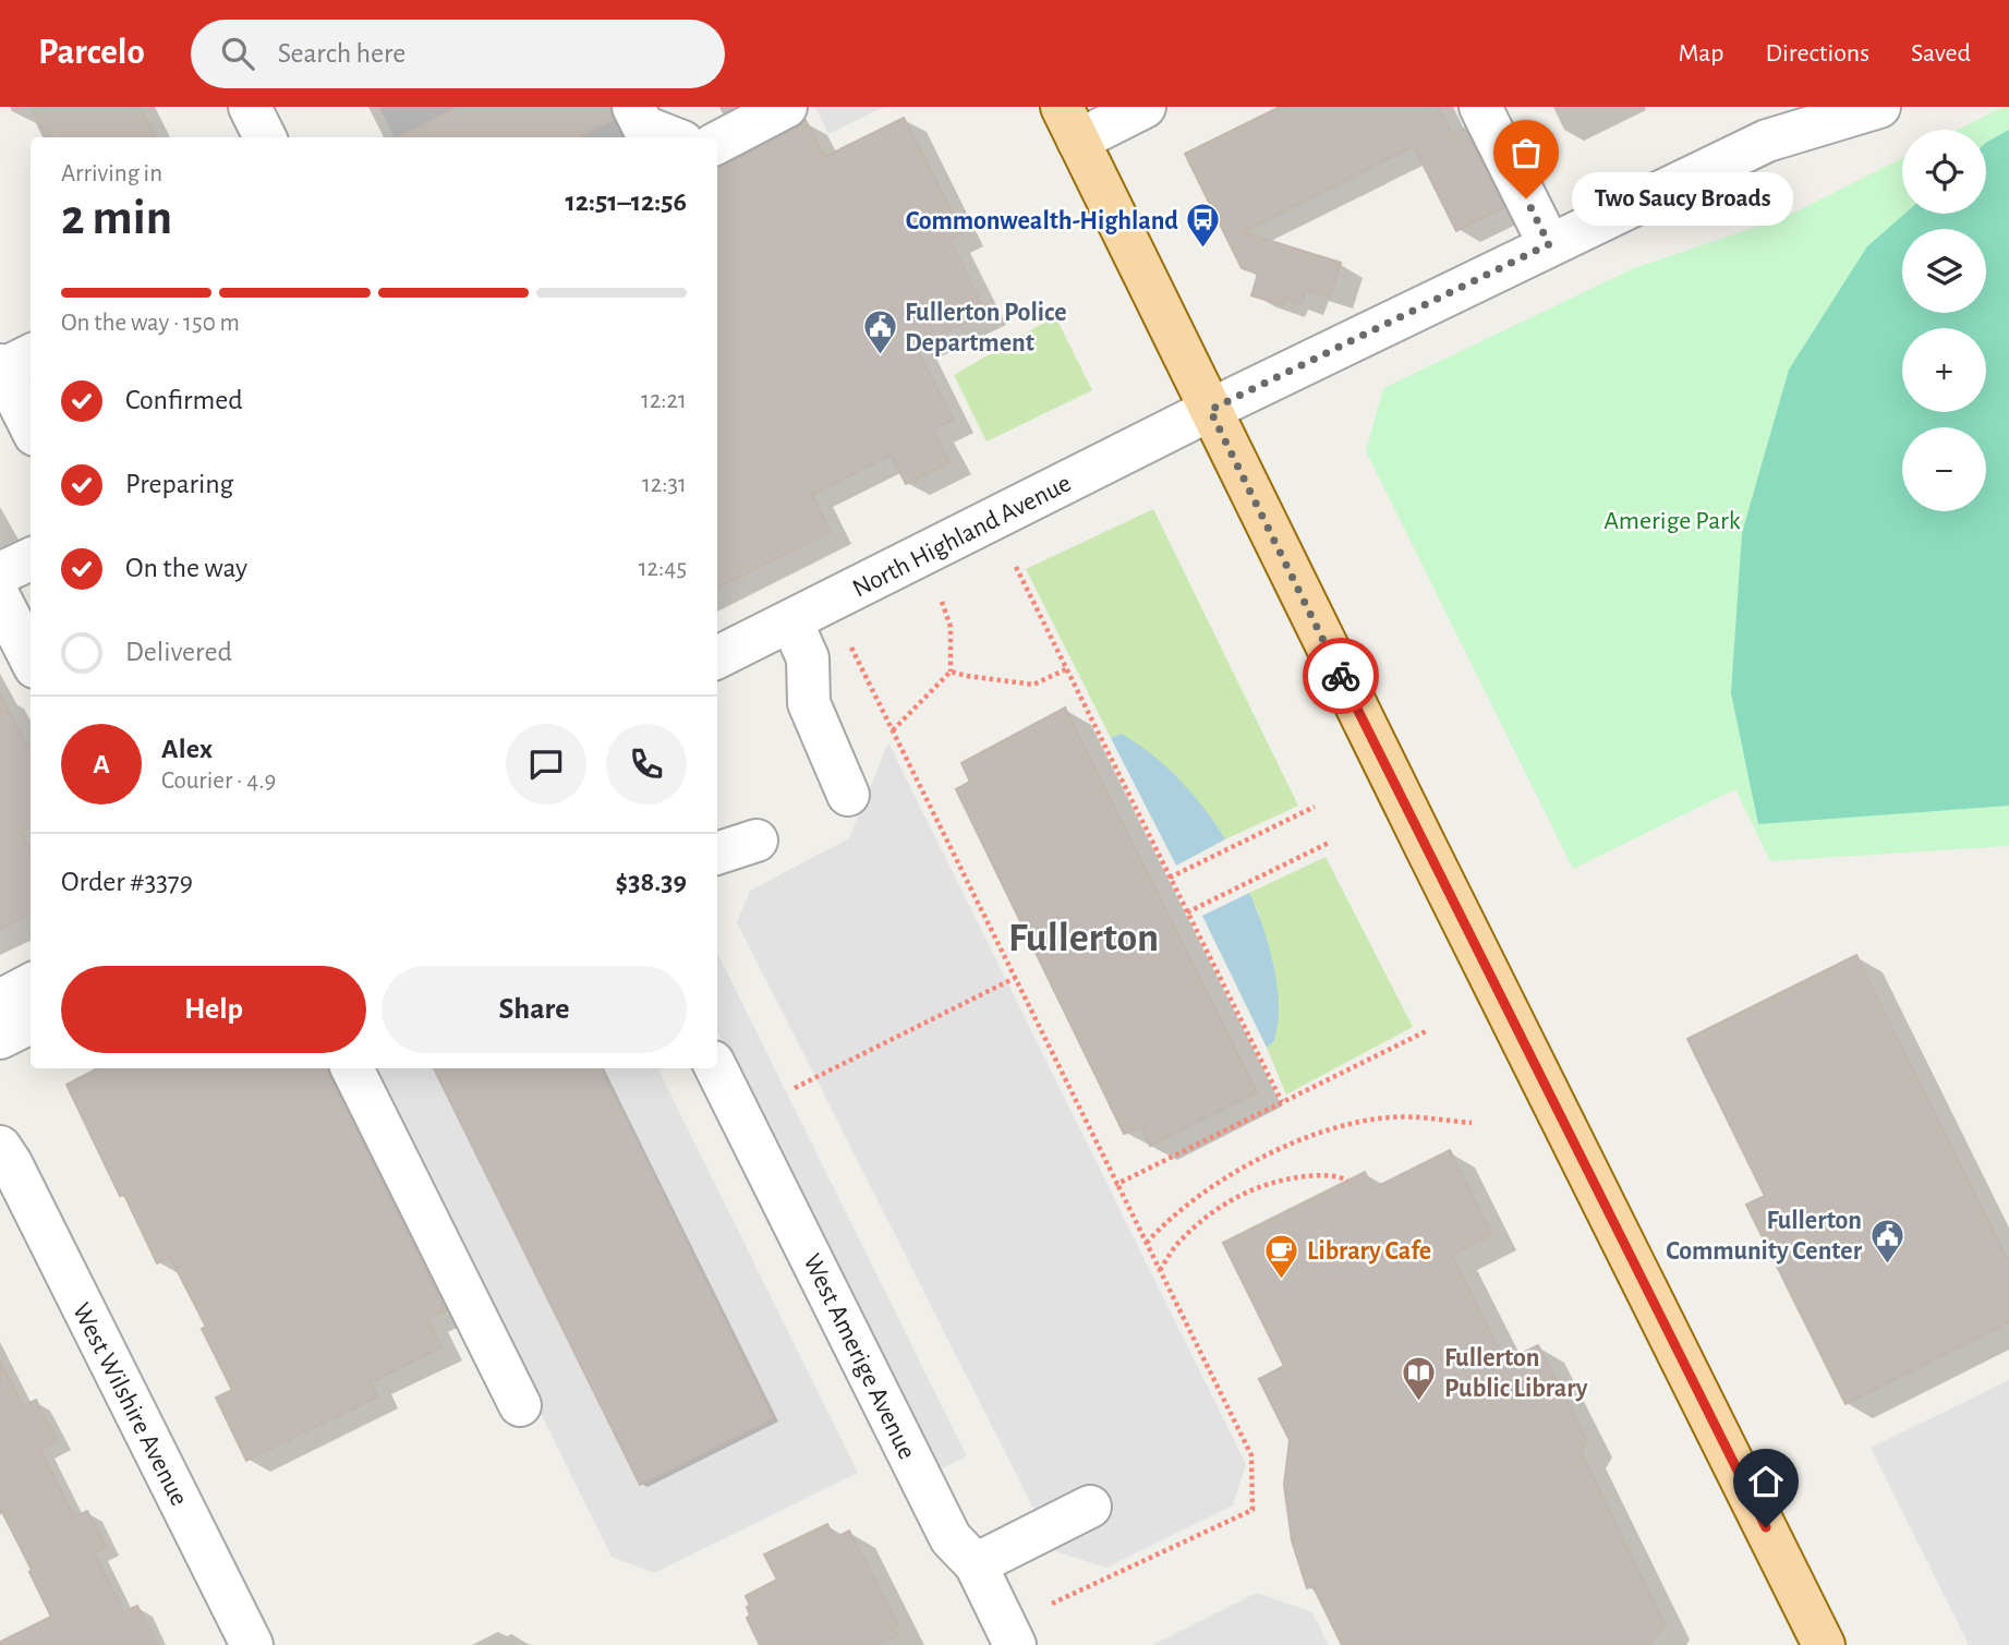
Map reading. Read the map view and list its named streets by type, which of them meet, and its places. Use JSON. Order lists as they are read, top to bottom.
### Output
{
  "streets": {
    "street": ["North Highland Avenue", "West Amerige Avenue", "West Wilshire Avenue"]
  },
  "districts": ["Fullerton"],
  "parks": ["Amerige Park"],
  "places": {
    "other": ["Two Saucy Broads"],
    "bus stop": ["Commonwealth-Highland"],
    "public building": ["Fullerton Police Department", "Fullerton Community Center"],
    "cafe": ["Library Cafe"],
    "library": ["Fullerton Public Library"]
  },
  "page": {
    "header": "Parcelo",
    "search": "Search here",
    "nav": ["Map", "Directions", "Saved"],
    "map_buttons": ["+", "−"],
    "heading": ["2 min", "Arriving in", "12:51–12:56"],
    "panel": [
      "Alex",
      "Courier · 4.9",
      "Order #3379",
      "$38.39"
    ],
    "bubble": "Two Saucy Broads",
    "bar": "On the way · 150 m",
    "list": [
      ["Confirmed", "12:21"],
      ["Preparing", "12:31"],
      ["On the way", "12:45"],
      "Delivered"
    ],
    "round": "A",
    "buttons": ["Help", "Share"]
  }
}
